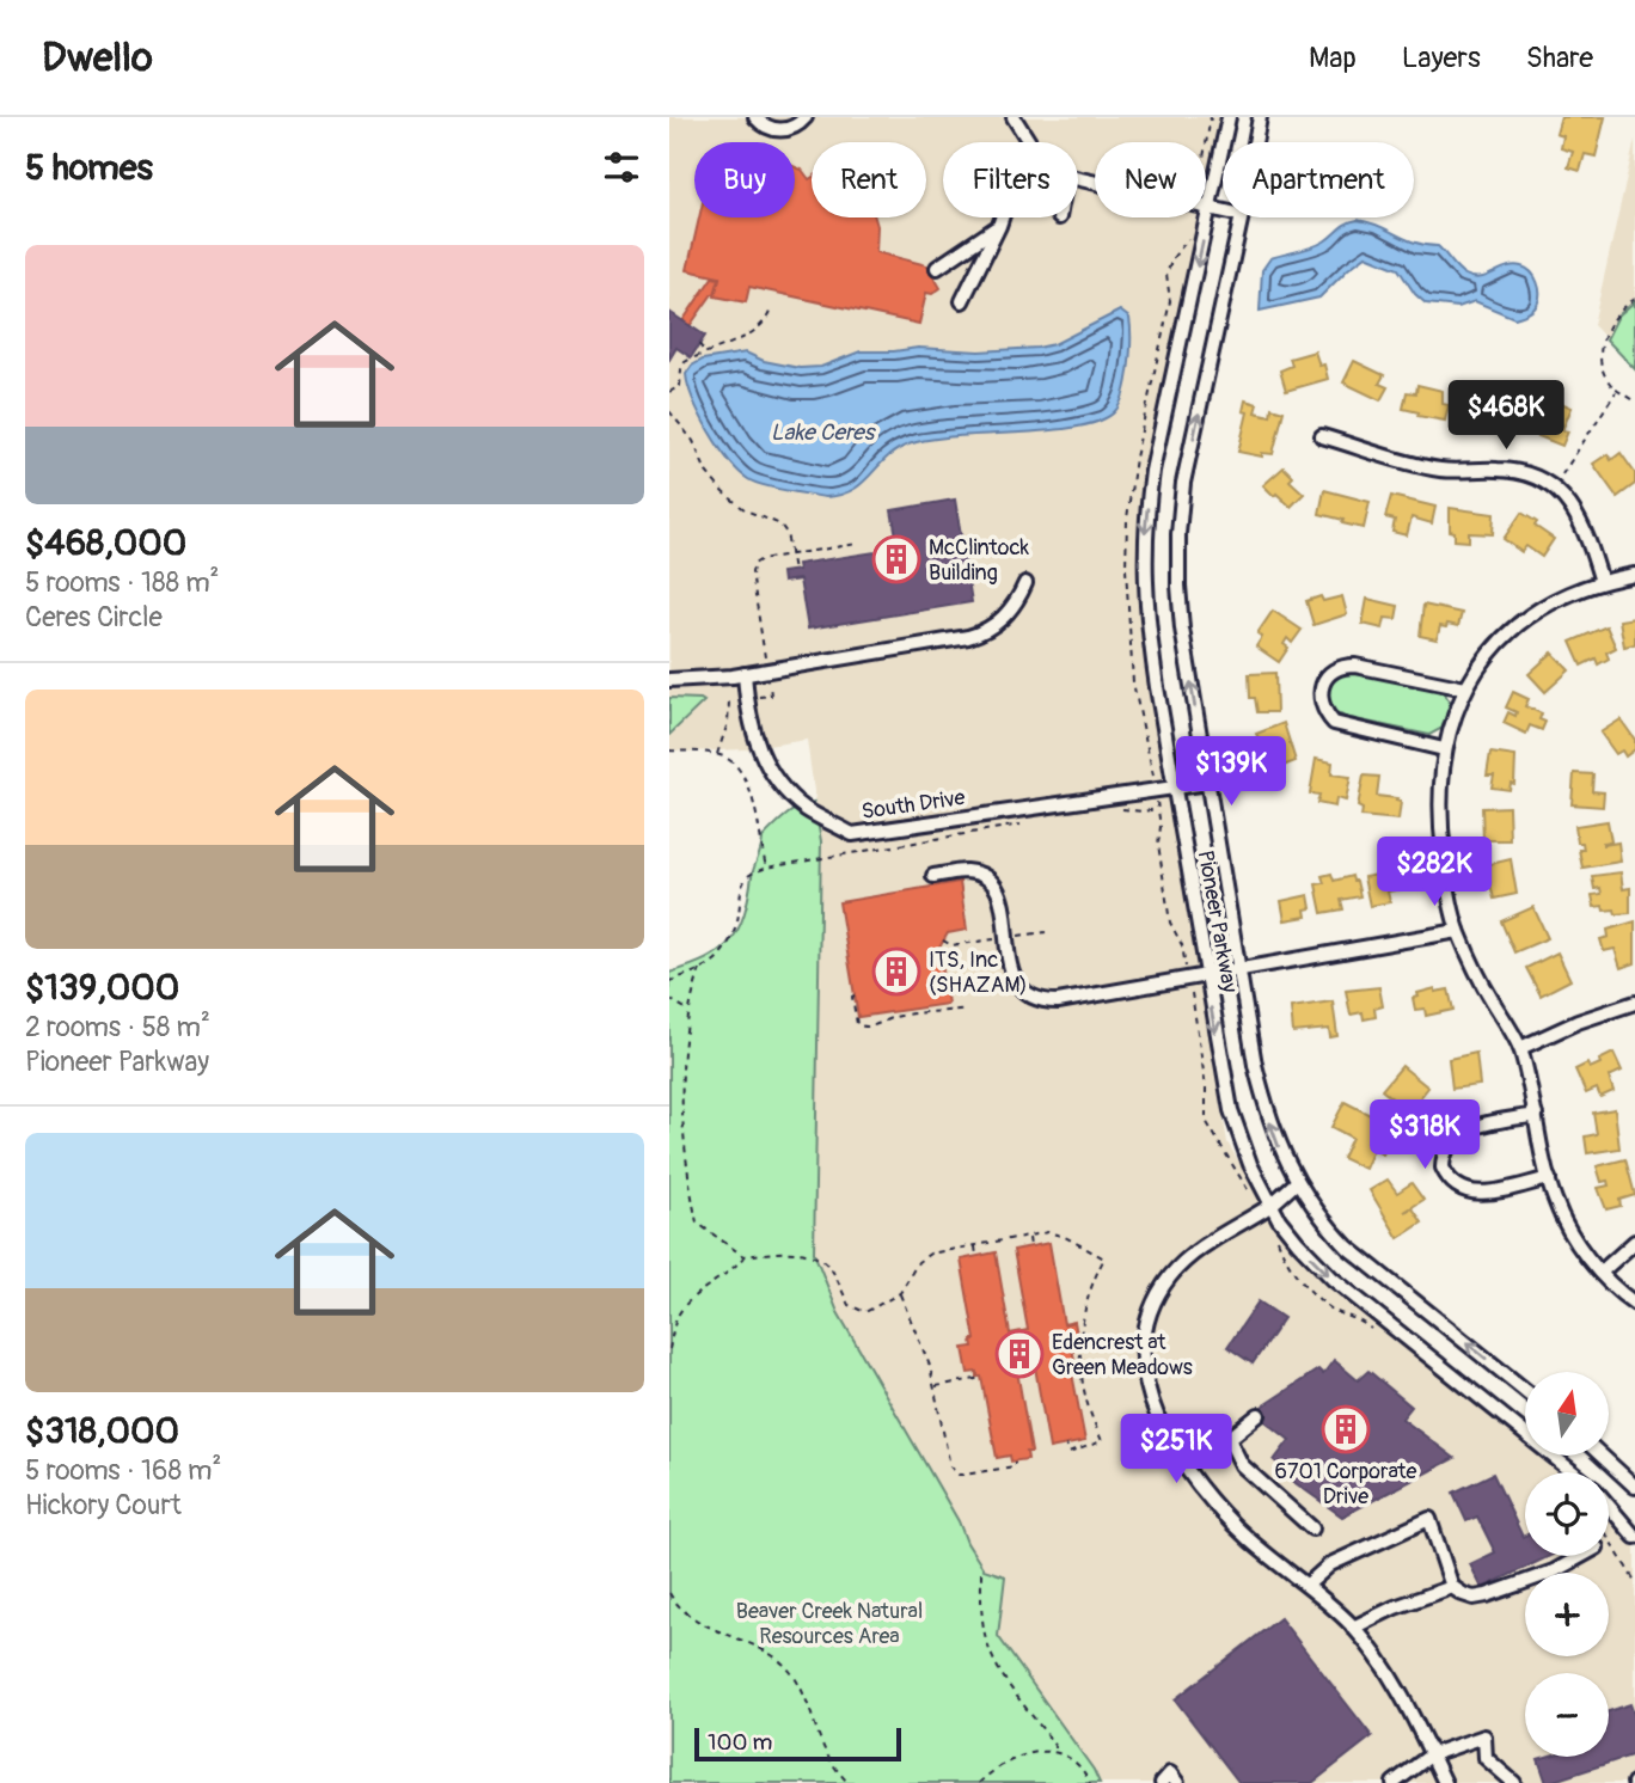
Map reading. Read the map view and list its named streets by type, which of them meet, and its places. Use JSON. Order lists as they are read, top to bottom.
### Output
{
  "streets": {
    "street": ["South Drive", "Pioneer Parkway"]
  },
  "crossings": [
    ["South Drive", "Pioneer Parkway"]
  ],
  "water": ["Lake Ceres"],
  "parks": ["Beaver Creek Natural Resources Area"],
  "places": {
    "building": [
      "McClintock Building",
      "ITS, Inc (SHAZAM)",
      "Edencrest at Green Meadows",
      "6701 Corporate Drive"
    ]
  },
  "scale_bar": "100 m",
  "north": "top",
  "page": {
    "header": "Dwello",
    "nav": ["Map", "Layers", "Share"],
    "heading": "5 homes",
    "chip": [
      "Buy",
      "Rent",
      "Filters",
      "New",
      "Apartment"
    ],
    "list": [
      {
        "name": "$468,000",
        "note": "5 rooms · 188 m² · Ceres Circle"
      },
      {
        "name": "$139,000",
        "note": "2 rooms · 58 m² · Pioneer Parkway"
      },
      {
        "name": "$318,000",
        "note": "5 rooms · 168 m² · Hickory Court"
      }
    ],
    "price": [
      "$468K",
      "$139K",
      "$282K",
      "$318K",
      "$251K"
    ],
    "map_buttons": ["+", "−"],
    "scale": "100 m"
  }
}
